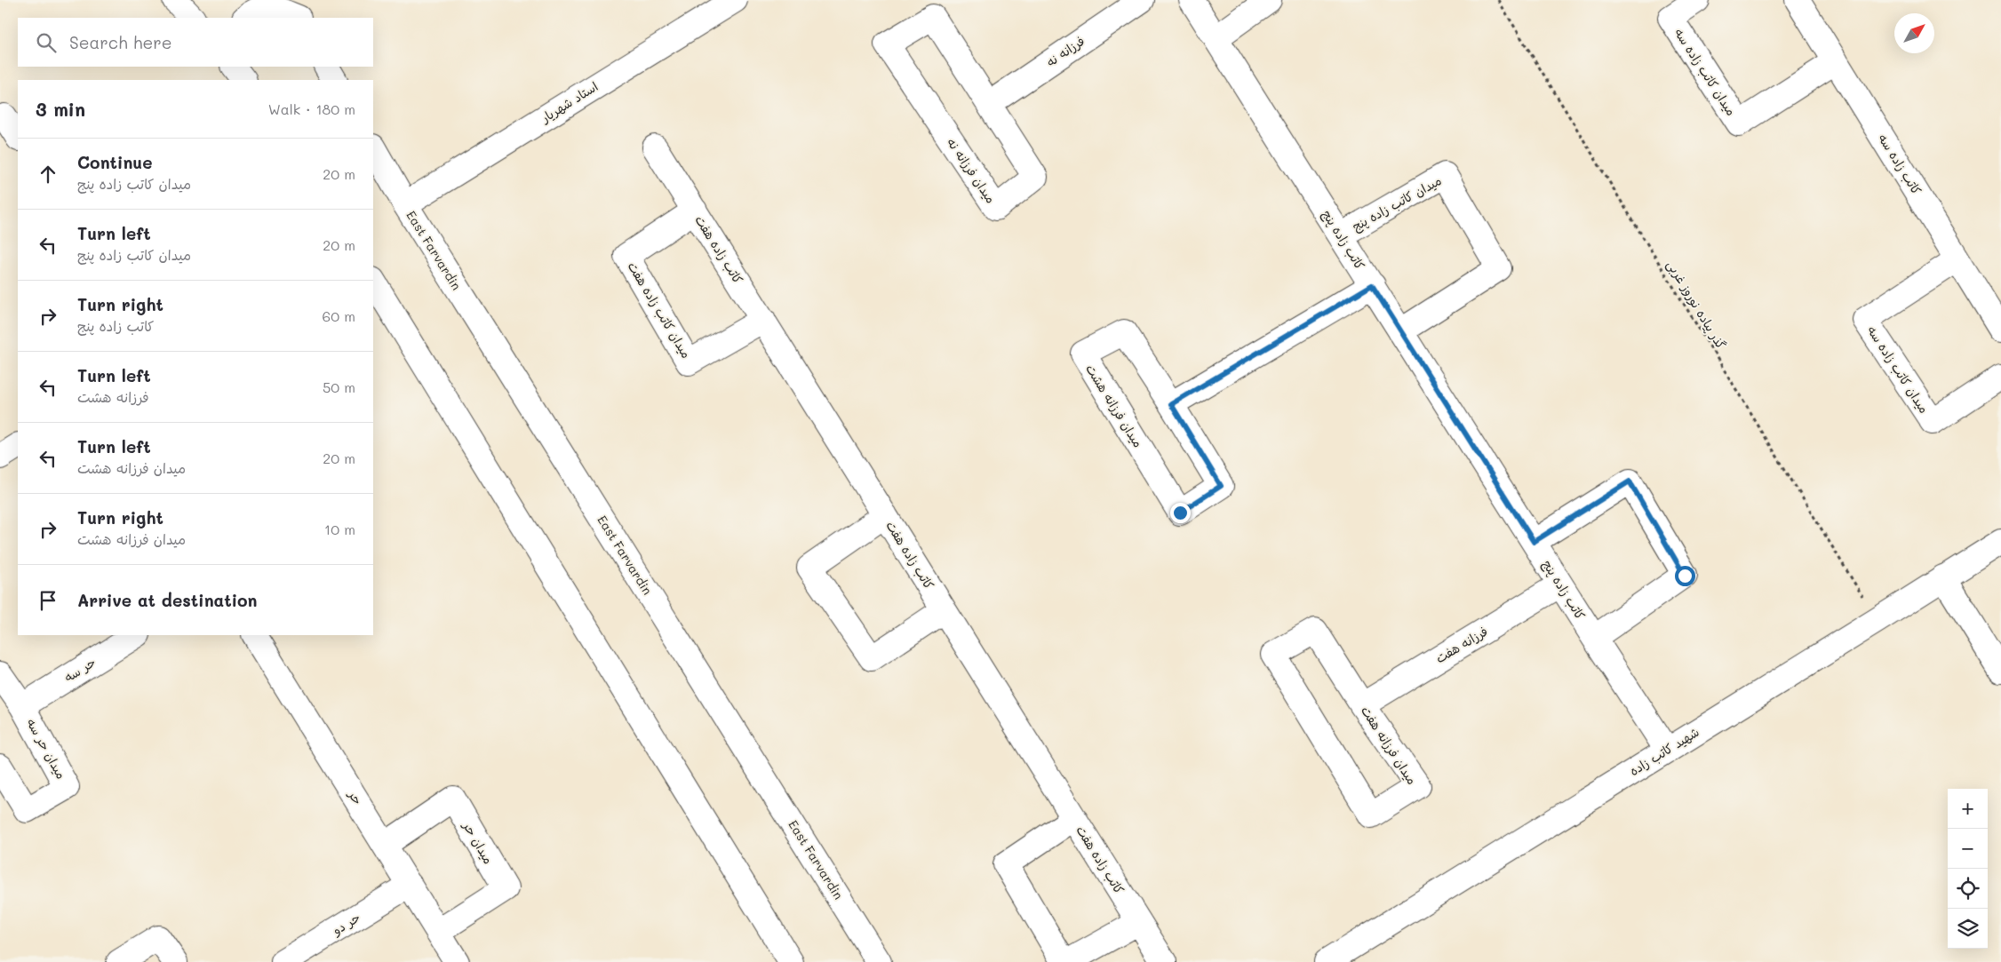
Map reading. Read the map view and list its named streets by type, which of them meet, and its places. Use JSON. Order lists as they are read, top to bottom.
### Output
{
  "streets": {
    "street": [
      "فرزانه نه",
      "میدان کاتب زاده سه",
      "استاد شهریار",
      "کاتب زاده سه",
      "میدان فرزانه نه",
      "میدان کاتب زاده پنج",
      "کاتب زاده پنج",
      "کاتب زاده هفت",
      "East Farvardin",
      "میدان کاتب زاده هفت",
      "میدان فرزانه هشت",
      "فرزانه هفت",
      "حر سه",
      "میدان فرزانه هفت",
      "میدان حر سه",
      "شهید کاتب زاده",
      "حر",
      "میدان حر",
      "حر دو"
    ],
    "path": ["گذر پیاده نوروز غربی"]
  },
  "crossings": [
    ["فرزانه نه", "میدان فرزانه نه"],
    ["میدان کاتب زاده سه", "کاتب زاده سه"],
    ["استاد شهریار", "East Farvardin"],
    ["میدان کاتب زاده پنج", "کاتب زاده پنج"],
    ["کاتب زاده پنج", "فرزانه هفت"],
    ["کاتب زاده پنج", "شهید کاتب زاده"],
    ["کاتب زاده هفت", "میدان کاتب زاده هفت"],
    ["گذر پیاده نوروز غربی", "شهید کاتب زاده"],
    ["فرزانه هفت", "میدان فرزانه هفت"],
    ["حر سه", "میدان حر سه"],
    ["حر", "میدان حر"],
    ["حر", "حر دو"]
  ],
  "north": "top right",
  "page": {
    "search": "Search here",
    "heading": ["3 min", "Walk · 180 m"],
    "list": [
      ["Continue", "میدان کاتب زاده پنج", "20 m"],
      ["Turn left", "میدان کاتب زاده پنج", "20 m"],
      ["Turn right", "کاتب زاده پنج", "60 m"],
      ["Turn left", "فرزانه هشت", "50 m"],
      ["Turn left", "میدان فرزانه هشت", "20 m"],
      ["Turn right", "میدان فرزانه هشت", "10 m"],
      "Arrive at destination"
    ],
    "map_buttons": ["+", "−"]
  }
}
